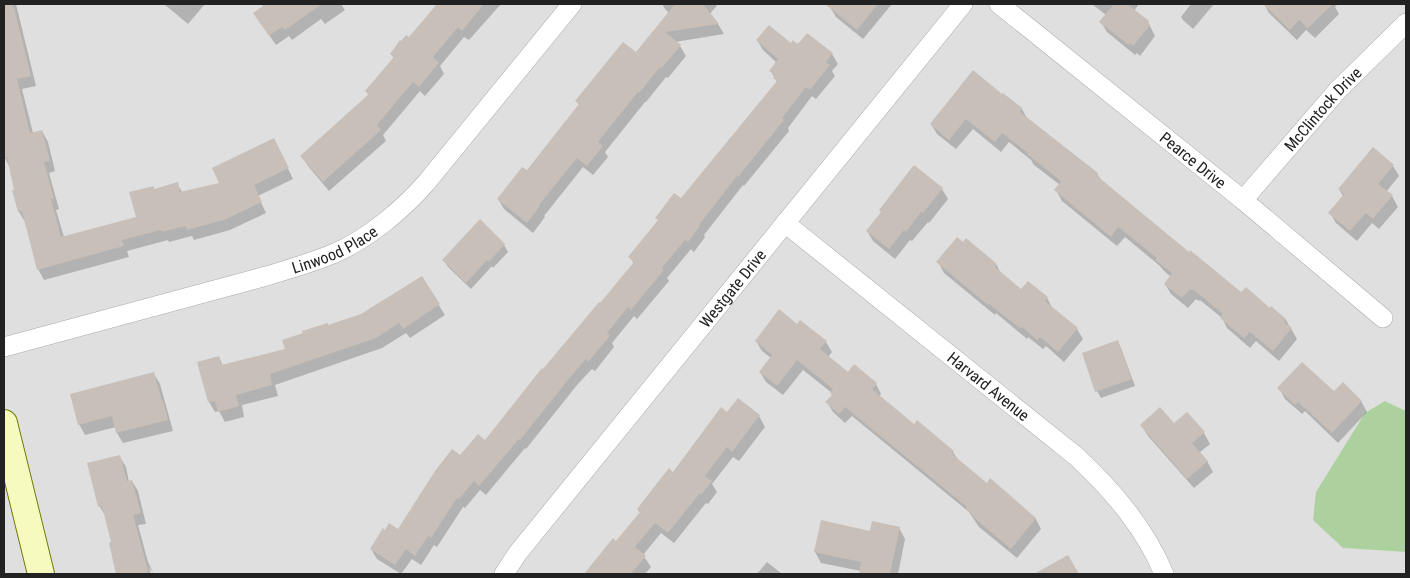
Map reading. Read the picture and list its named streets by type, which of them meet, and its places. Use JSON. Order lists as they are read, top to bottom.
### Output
{
  "streets": {
    "street": [
      "McClintock Drive",
      "Pearce Drive",
      "Linwood Place",
      "Westgate Drive",
      "Harvard Avenue"
    ]
  },
  "crossings": [
    ["McClintock Drive", "Pearce Drive"],
    ["Westgate Drive", "Harvard Avenue"]
  ]
}
